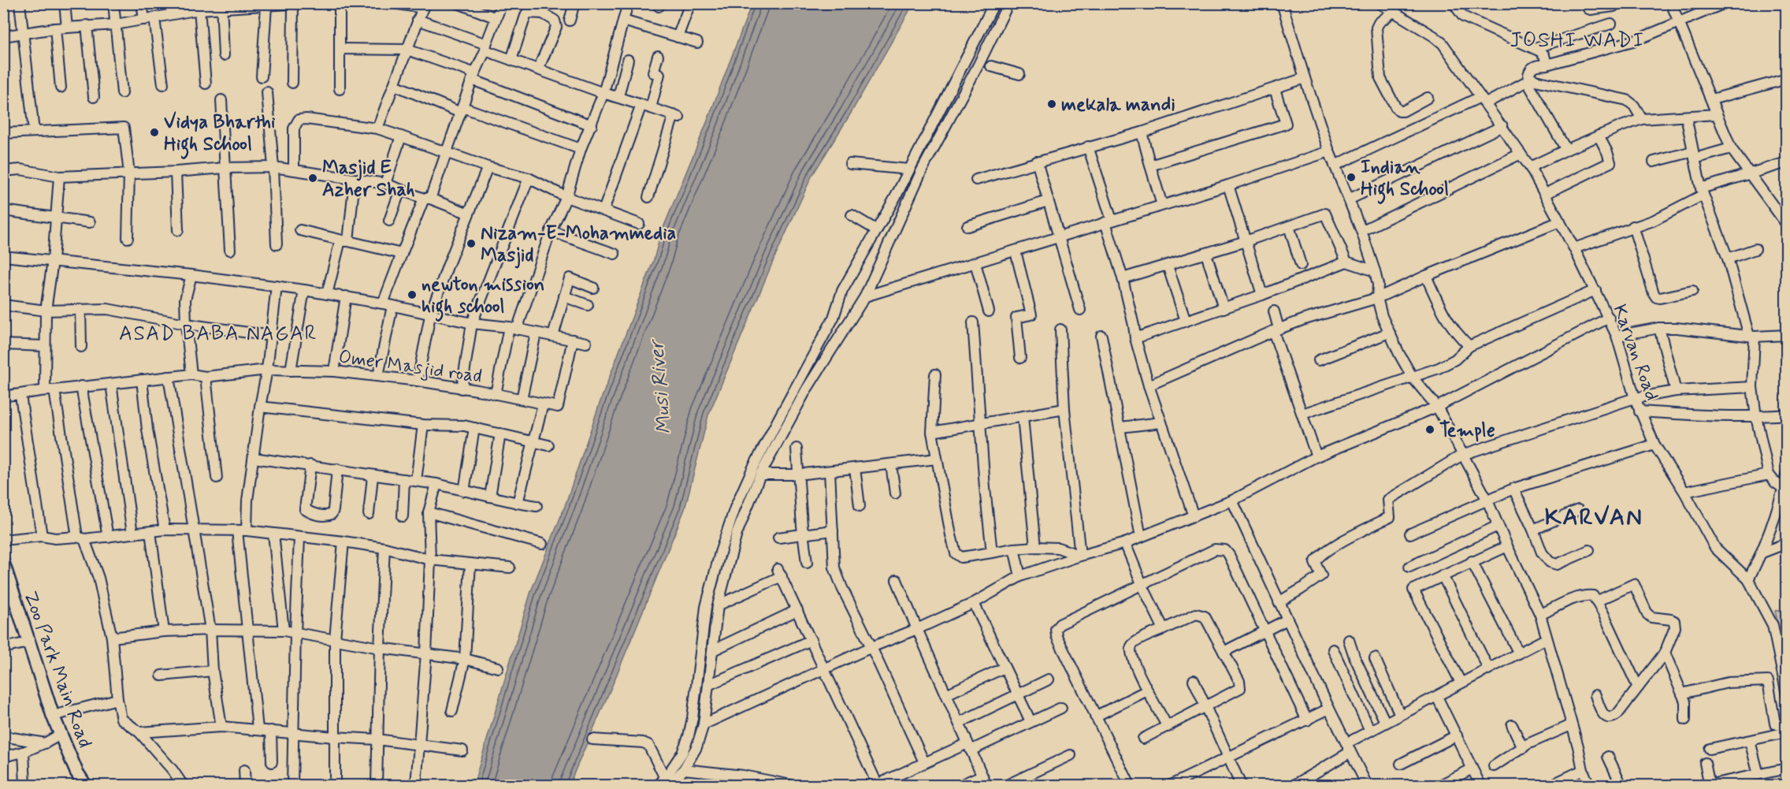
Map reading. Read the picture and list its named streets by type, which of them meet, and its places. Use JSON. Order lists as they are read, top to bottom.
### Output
{
  "streets": {
    "main road": ["Zoo Park Main Road"],
    "street": ["Karvan Road", "Omer Masjid road"]
  },
  "districts": ["JOSHI WADI", "ASAD BABA NAGAR", "KARVAN"],
  "water": ["Musi River"],
  "places": [
    "mekala mandi",
    "Vidya Bharthi High School",
    "Indian High School",
    "Masjid E Azher Shah",
    "Nizam-E-Mohammedia Masjid",
    "newton mission high school",
    "Temple"
  ]
}
